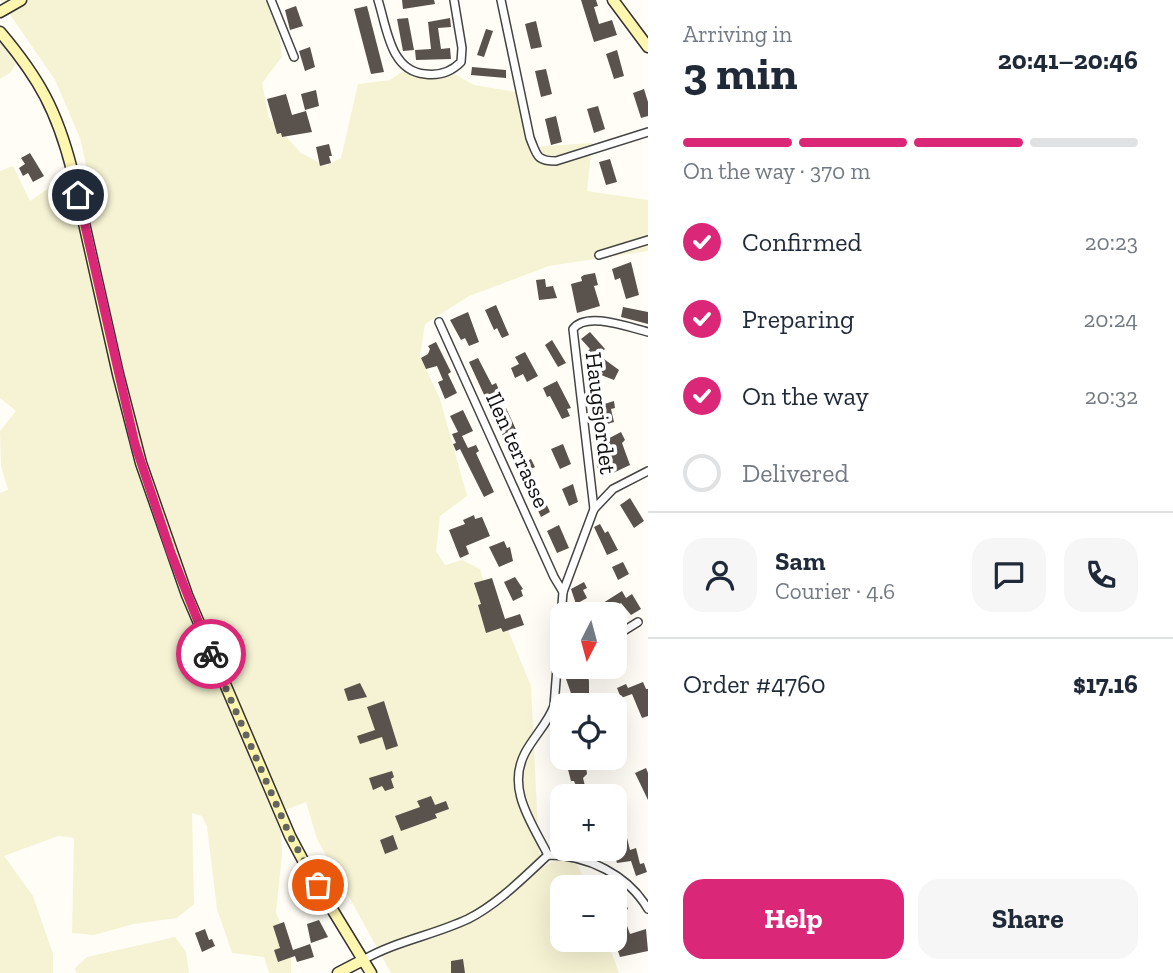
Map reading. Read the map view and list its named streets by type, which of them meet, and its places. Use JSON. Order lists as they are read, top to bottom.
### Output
{
  "streets": {
    "street": ["Haugsjordet", "Ilen terrasse"]
  },
  "north": "bottom",
  "page": {
    "heading": ["3 min", "Arriving in", "20:41–20:46"],
    "panel": [
      "Sam",
      "Courier · 4.6",
      "Order #4760",
      "$17.16"
    ],
    "bar": "On the way · 370 m",
    "list": [
      ["Confirmed", "20:23"],
      ["Preparing", "20:24"],
      ["On the way", "20:32"],
      "Delivered"
    ],
    "map_buttons": ["+", "−"],
    "buttons": ["Help", "Share"]
  }
}
